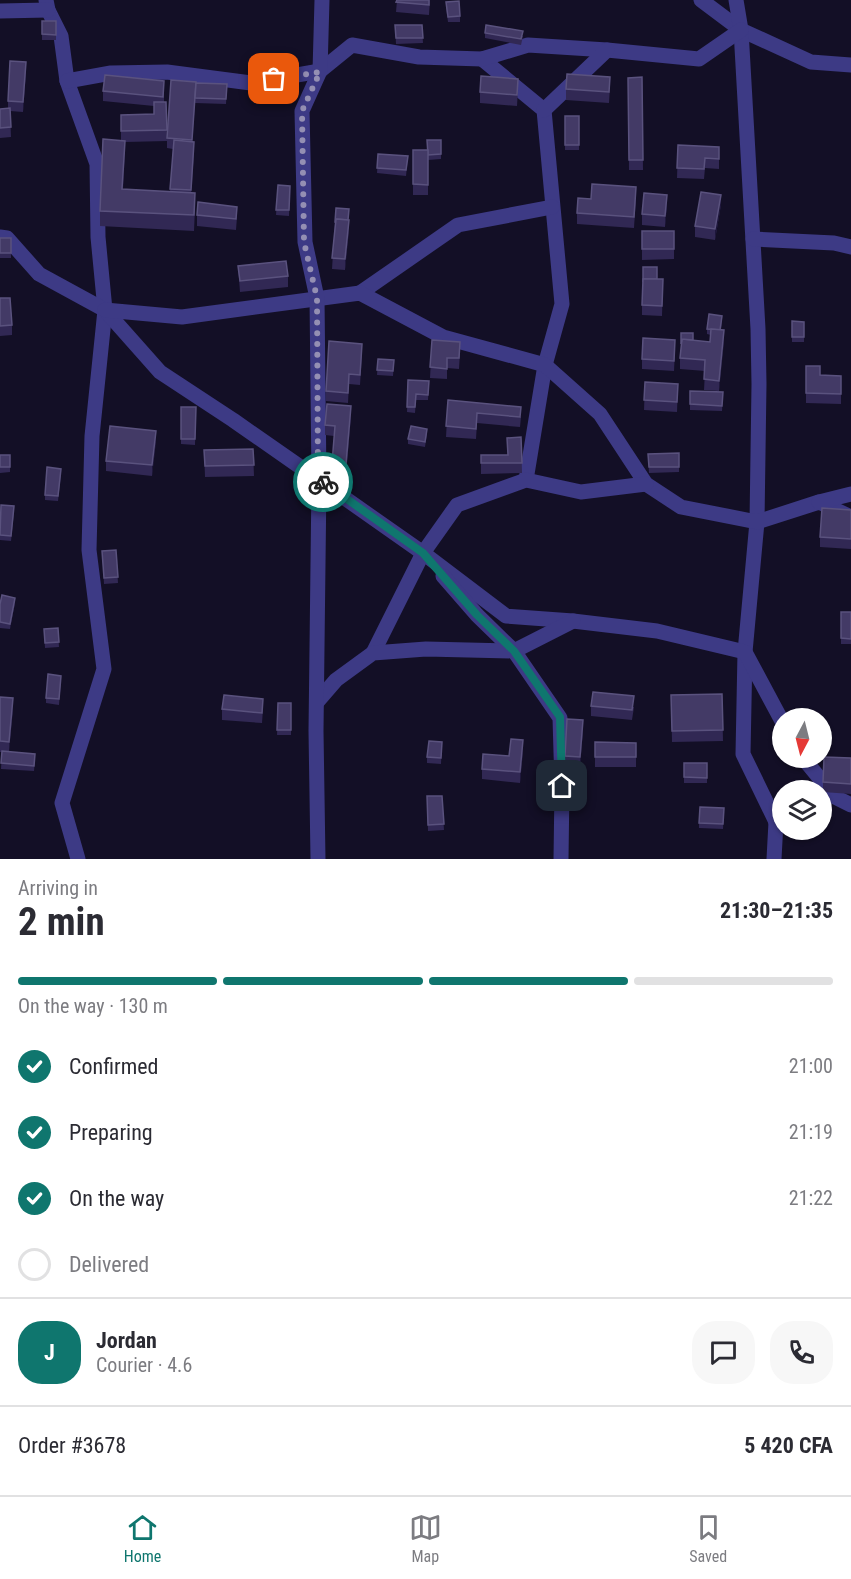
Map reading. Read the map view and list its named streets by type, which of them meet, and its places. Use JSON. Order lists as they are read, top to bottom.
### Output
{
  "north": "bottom",
  "page": {
    "heading": ["2 min", "Arriving in", "21:30–21:35"],
    "panel": [
      "Jordan",
      "Courier · 4.6",
      "Order #3678",
      "5 420 CFA"
    ],
    "bar": "On the way · 130 m",
    "list": [
      ["Confirmed", "21:00"],
      ["Preparing", "21:19"],
      ["On the way", "21:22"],
      "Delivered"
    ],
    "round": "J",
    "tabs": ["Home", "Map", "Saved"]
  }
}
